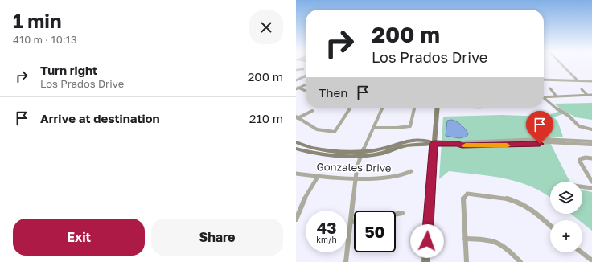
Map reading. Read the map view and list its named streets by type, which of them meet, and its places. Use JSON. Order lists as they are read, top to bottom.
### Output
{
  "streets": {
    "street": ["Gonzales Drive"]
  },
  "page": {
    "heading": ["1 min", "410 m · 10:13"],
    "turn": ["200 m", "Los Prados Drive"],
    "list": [
      {
        "name": "Turn right",
        "note": "Los Prados Drive",
        "value": "200 m"
      },
      {
        "name": "Arrive at destination",
        "value": "210 m"
      }
    ],
    "then": "Then",
    "map_buttons": "+",
    "speed": "43 km/h",
    "limit": "50",
    "buttons": ["Exit", "Share"]
  }
}
